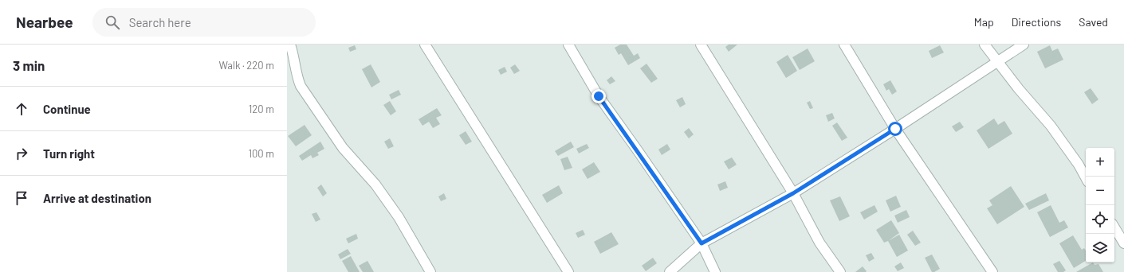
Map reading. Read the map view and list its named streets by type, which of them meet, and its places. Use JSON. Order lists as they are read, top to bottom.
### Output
{
  "page": {
    "header": "Nearbee",
    "search": "Search here",
    "nav": ["Map", "Directions", "Saved"],
    "heading": ["3 min", "Walk · 220 m"],
    "list": [
      ["Continue", "120 m"],
      ["Turn right", "100 m"],
      "Arrive at destination"
    ],
    "map_buttons": ["+", "−"]
  }
}
